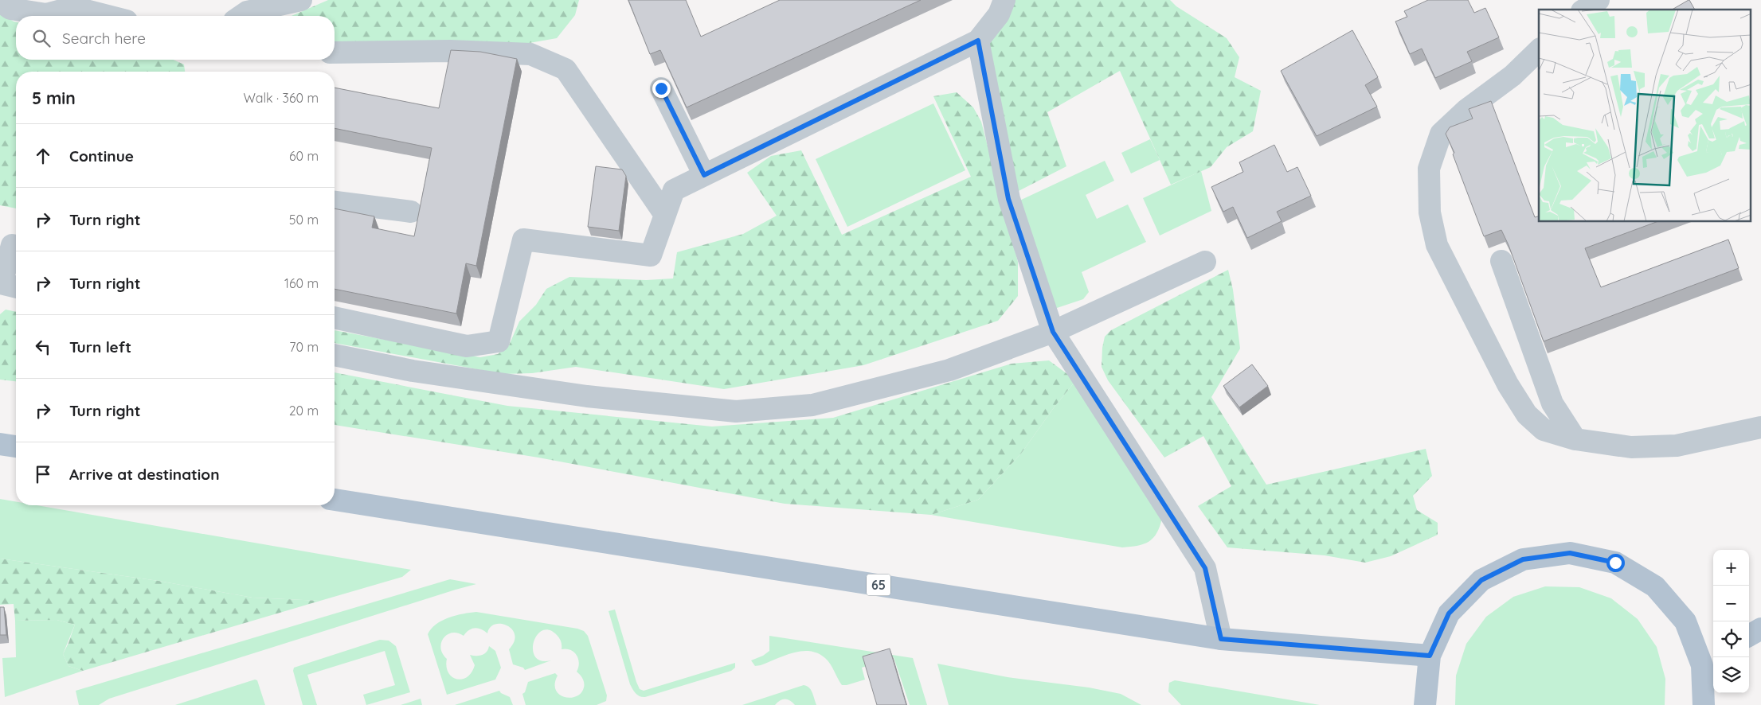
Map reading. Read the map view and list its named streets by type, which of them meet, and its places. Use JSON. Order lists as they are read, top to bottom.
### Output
{
  "streets": {
    "main road": ["65"]
  },
  "page": {
    "search": "Search here",
    "heading": ["5 min", "Walk · 360 m"],
    "list": [
      ["Continue", "60 m"],
      ["Turn right", "50 m"],
      ["Turn right", "160 m"],
      ["Turn left", "70 m"],
      ["Turn right", "20 m"],
      "Arrive at destination"
    ],
    "map_buttons": ["+", "−"]
  }
}
